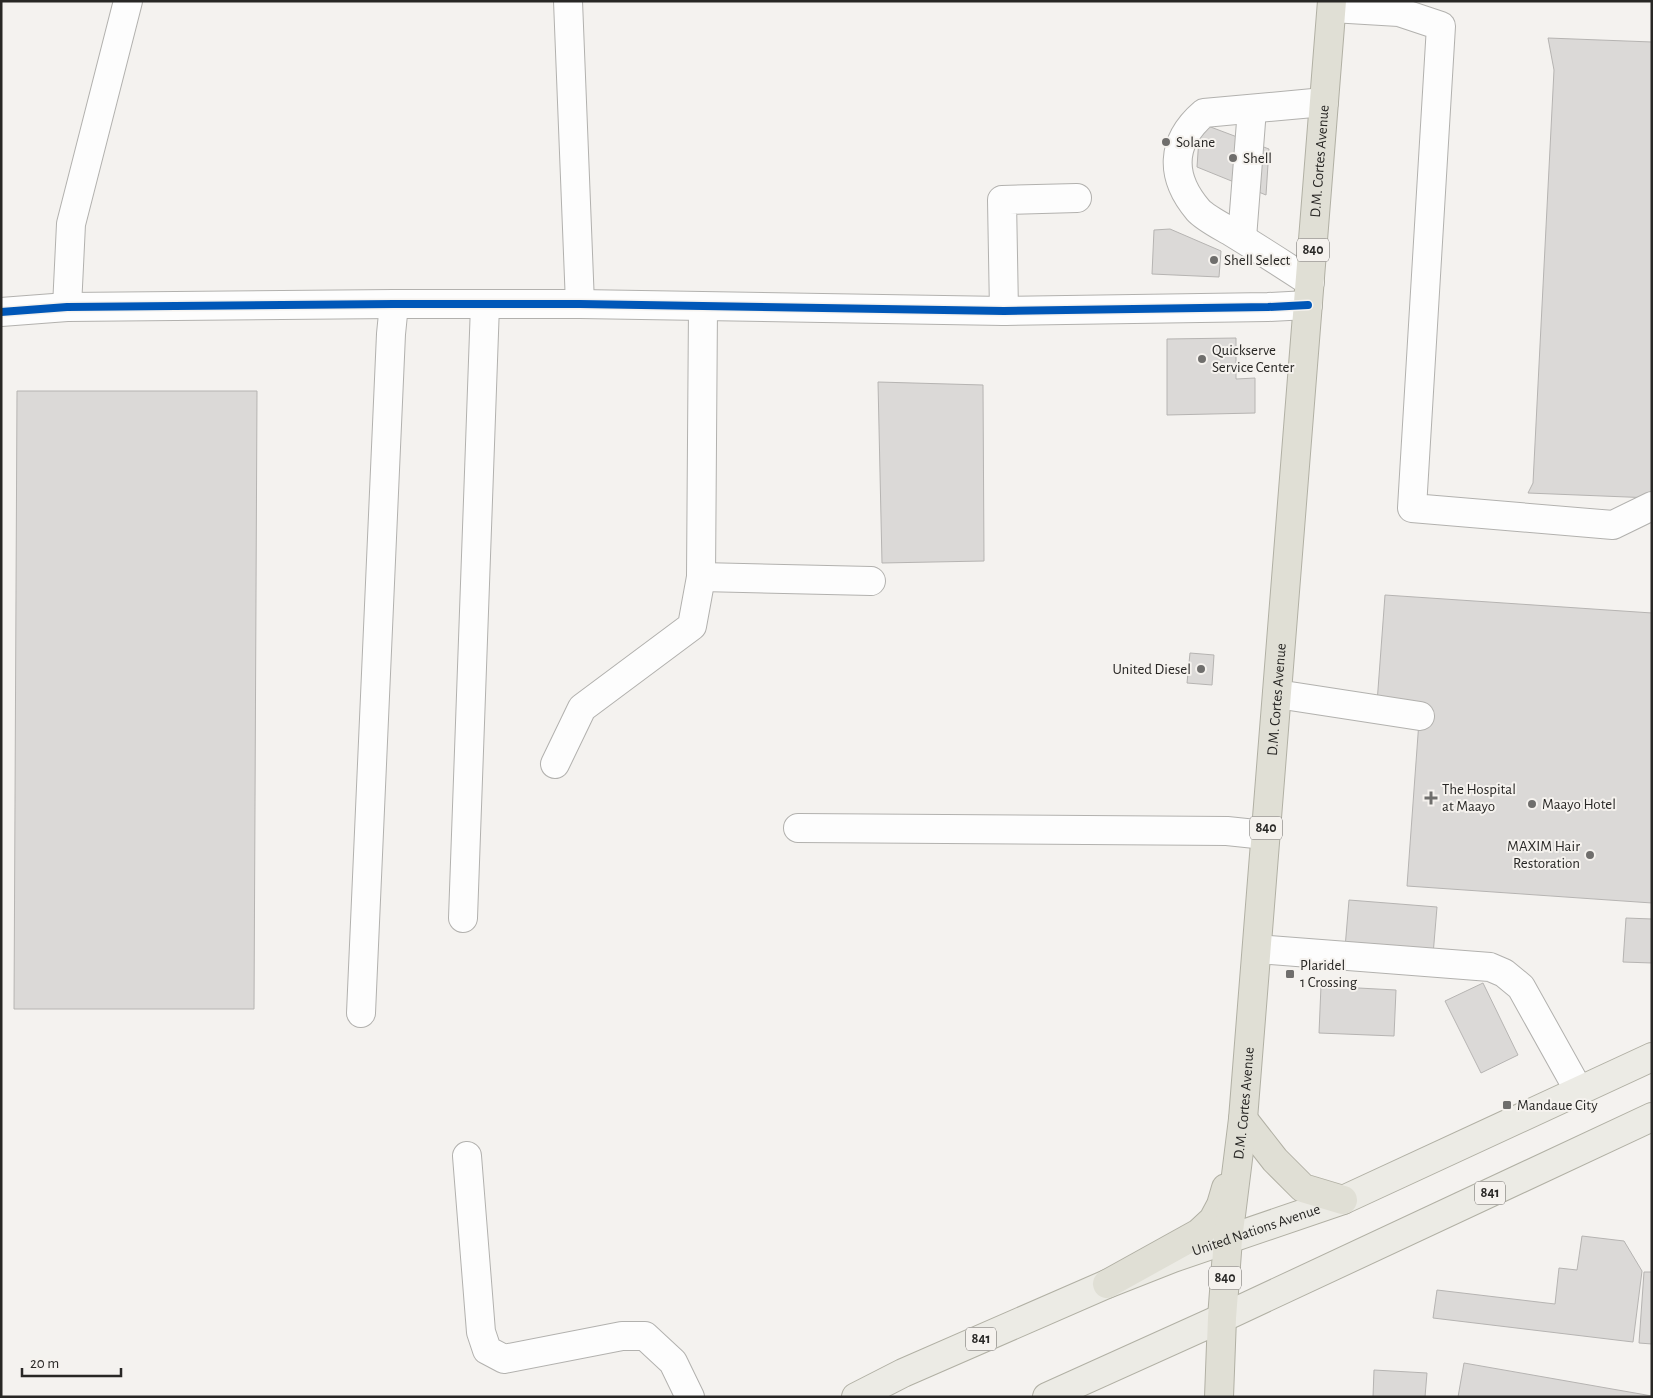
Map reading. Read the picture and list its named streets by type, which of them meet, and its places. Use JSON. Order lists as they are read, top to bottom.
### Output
{
  "streets": {
    "highway": ["D.M. Cortes Avenue", "840"],
    "main road": ["841", "United Nations Avenue"]
  },
  "crossings": [
    ["D.M. Cortes Avenue", "841"],
    ["D.M. Cortes Avenue", "United Nations Avenue"]
  ],
  "places": {
    "other": [
      "Solane",
      "Shell",
      "Shell Select",
      "Quickserve Service Center",
      "United Diesel",
      "Maayo Hotel",
      "MAXIM Hair Restoration"
    ],
    "health": ["The Hospital at Maayo"],
    "transit": ["Plaridel 1 Crossing", "Mandaue City"]
  },
  "scale_bar": "20 m"
}
